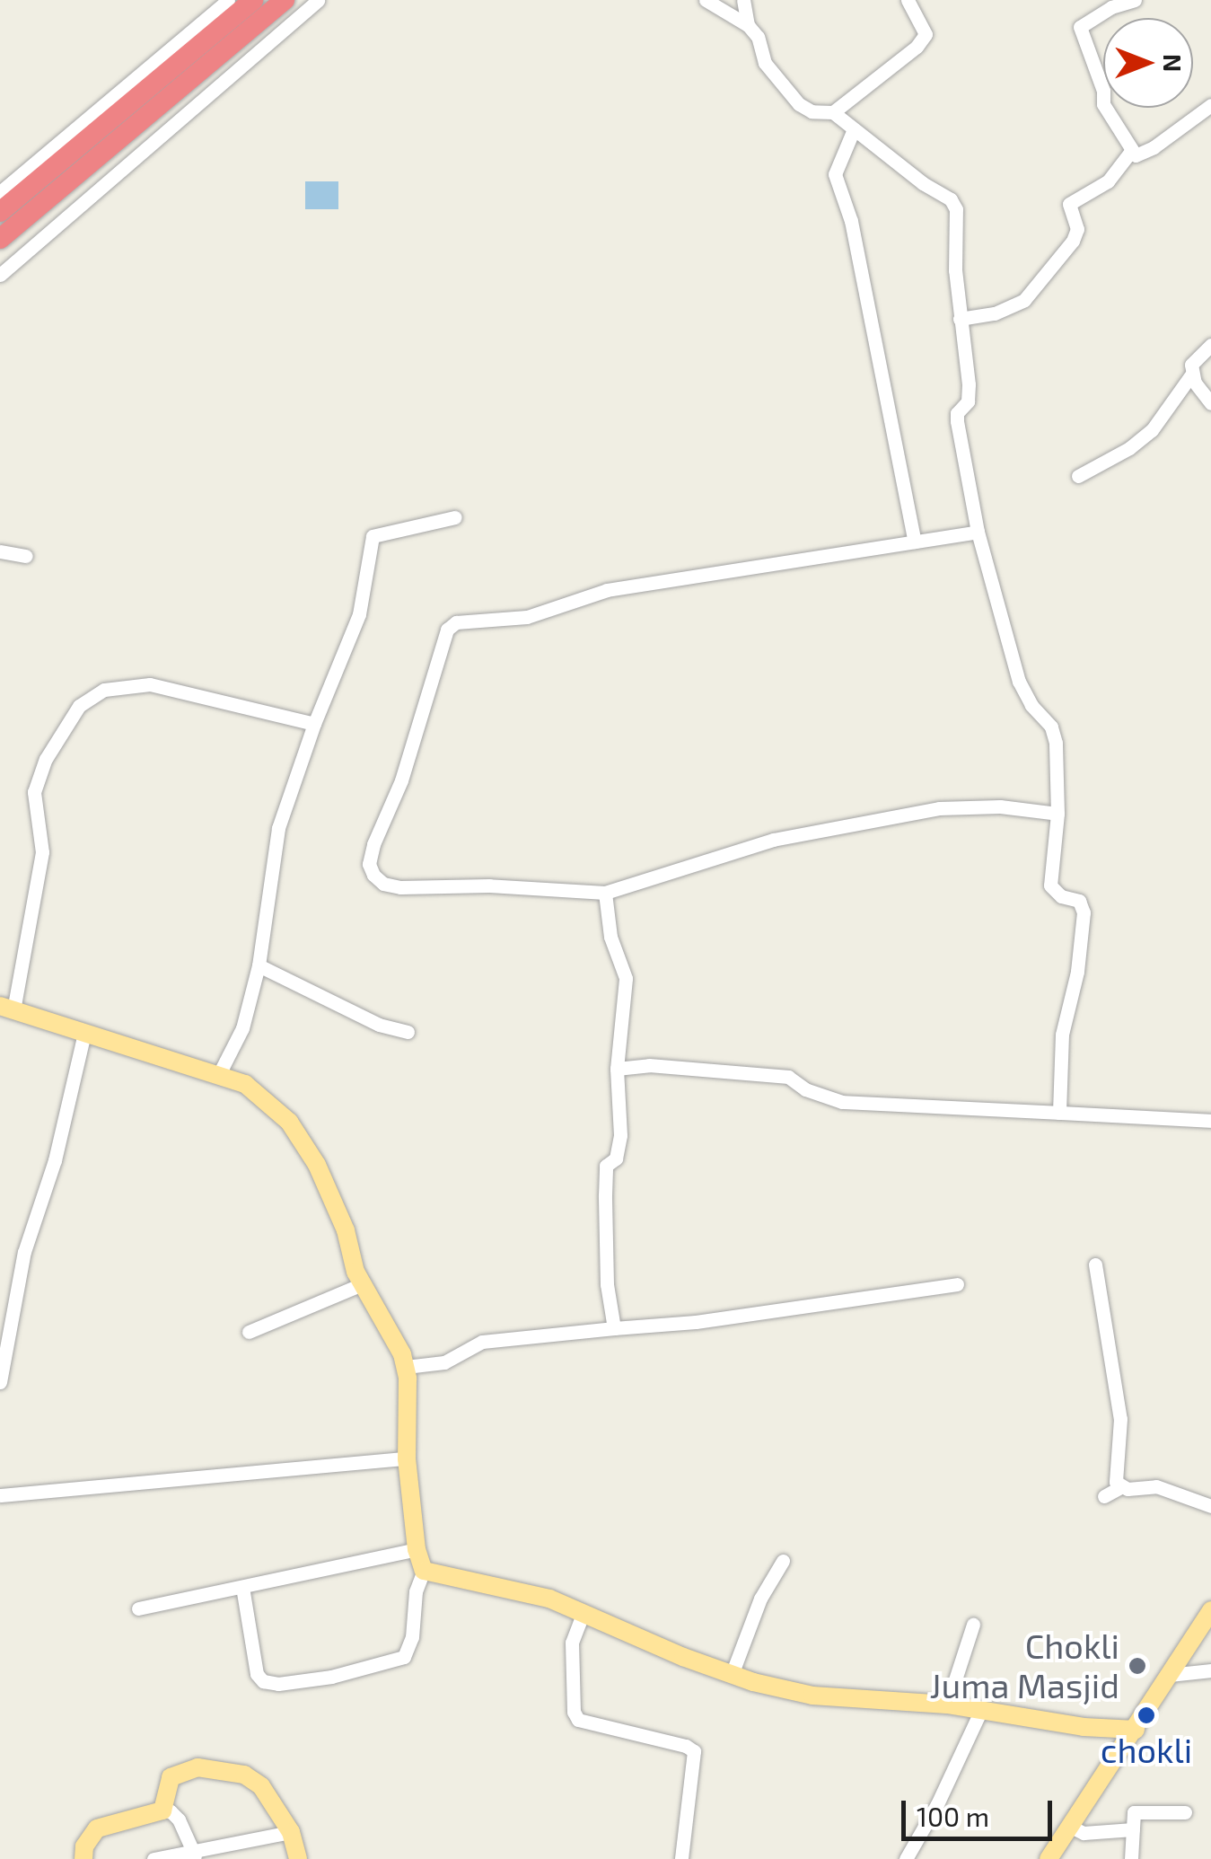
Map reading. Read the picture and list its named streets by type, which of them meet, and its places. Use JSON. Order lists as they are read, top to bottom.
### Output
{
  "places": ["Chokli Juma Masjid", "chokli"],
  "scale_bar": "100 m",
  "north": "right"
}
